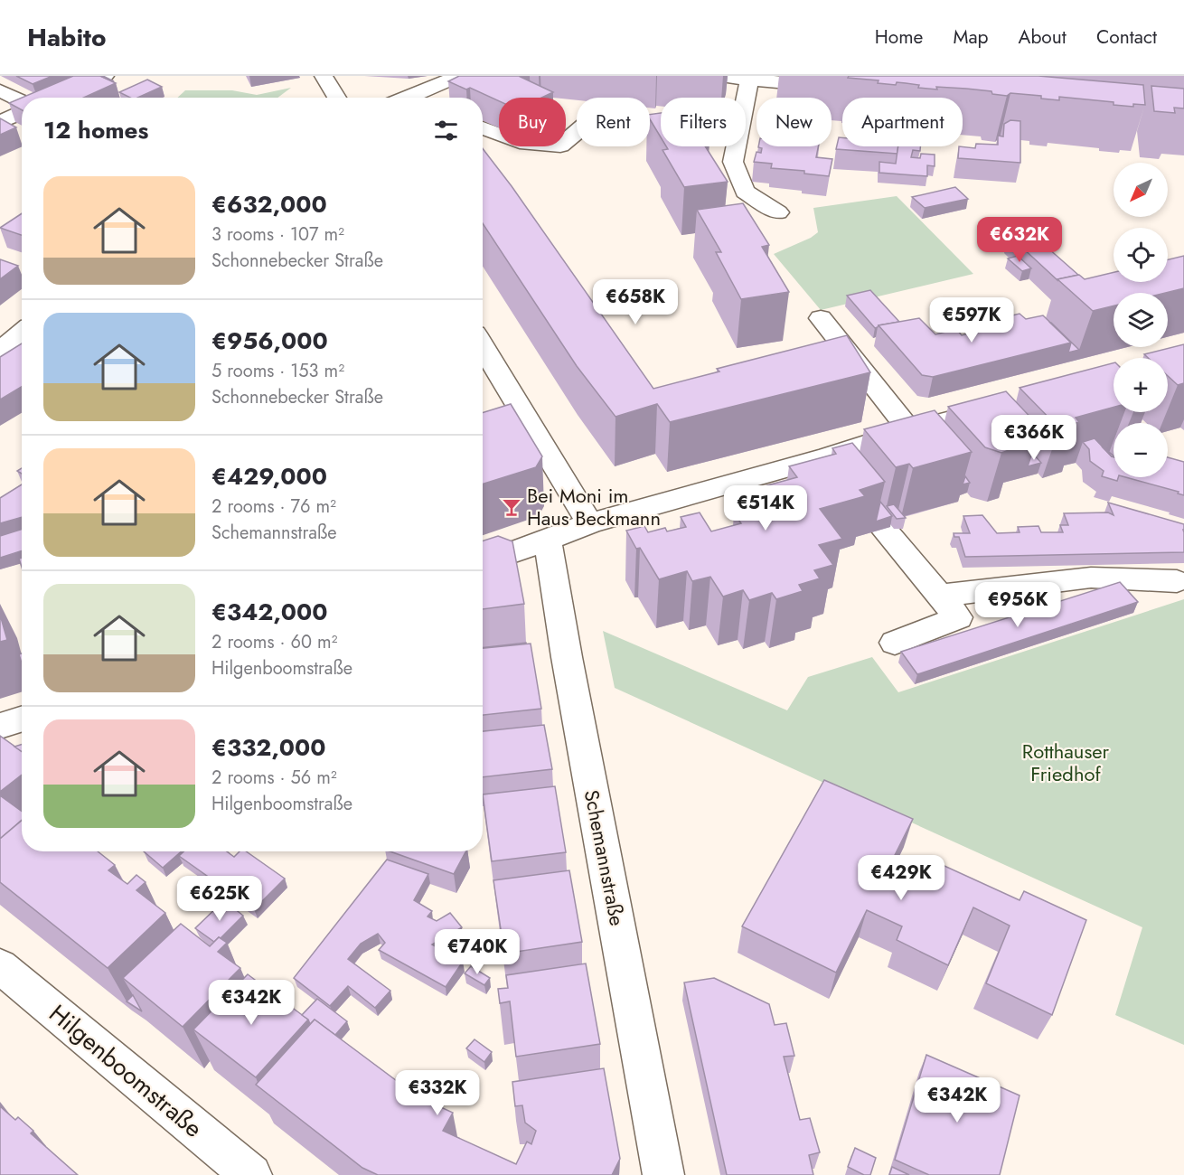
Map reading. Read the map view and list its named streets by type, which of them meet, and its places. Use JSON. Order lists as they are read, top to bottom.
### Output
{
  "streets": {
    "street": ["Schemannstraße", "Hilgenboomstraße"]
  },
  "parks": ["Rotthauser Friedhof"],
  "places": {
    "bar": ["Bei Moni im Haus Beckmann"]
  },
  "north": "bottom left",
  "page": {
    "header": "Habito",
    "nav": [
      "Home",
      "Map",
      "About",
      "Contact"
    ],
    "chip": [
      "Buy",
      "Rent",
      "Filters",
      "New",
      "Apartment"
    ],
    "heading": "12 homes",
    "map_buttons": ["+", "−"],
    "list": [
      {
        "name": "€632,000",
        "note": "3 rooms · 107 m² · Schonnebecker Straße"
      },
      {
        "name": "€956,000",
        "note": "5 rooms · 153 m² · Schonnebecker Straße"
      },
      {
        "name": "€429,000",
        "note": "2 rooms · 76 m² · Schemannstraße"
      },
      {
        "name": "€342,000",
        "note": "2 rooms · 60 m² · Hilgenboomstraße"
      },
      {
        "name": "€332,000",
        "note": "2 rooms · 56 m² · Hilgenboomstraße"
      }
    ],
    "price": [
      "€632K",
      "€658K",
      "€597K",
      "€366K",
      "€514K",
      "€956K",
      "€429K",
      "€625K",
      "€740K",
      "€342K",
      "€332K",
      "€342K"
    ]
  }
}
